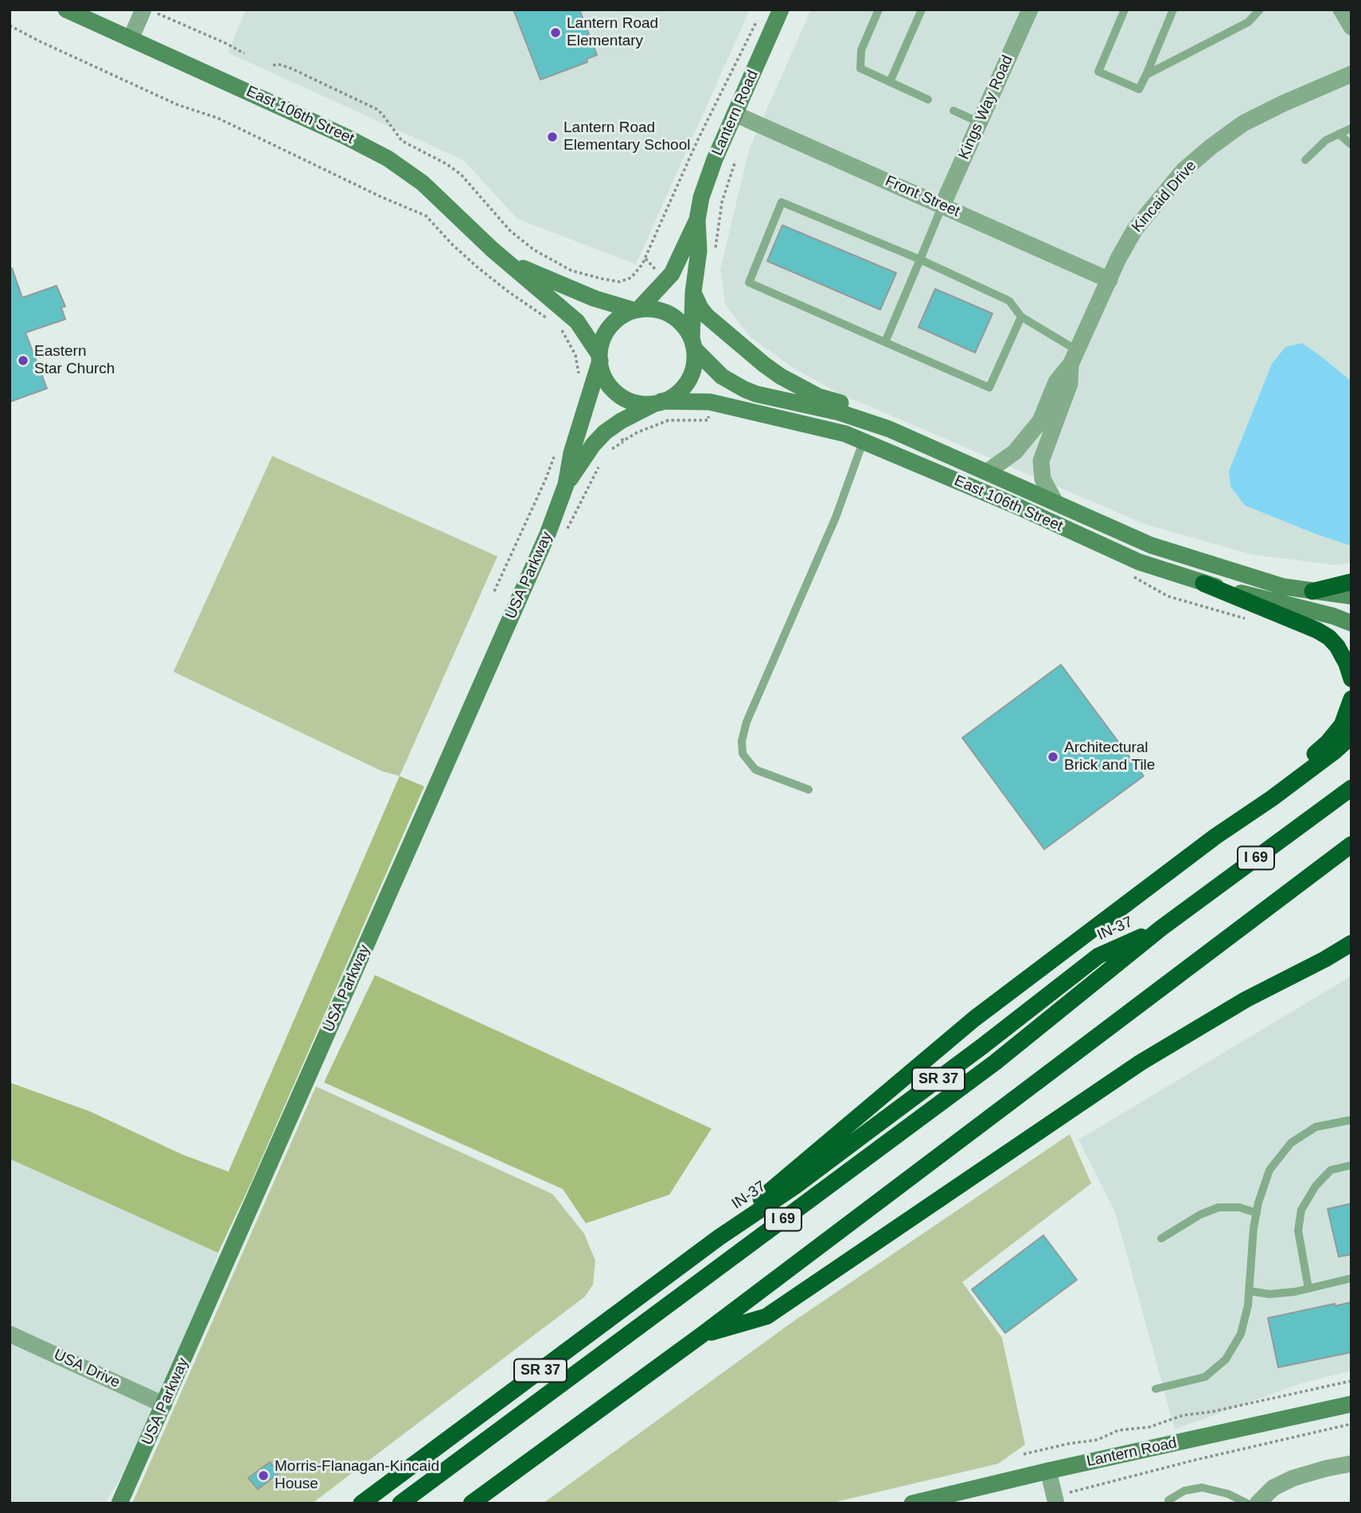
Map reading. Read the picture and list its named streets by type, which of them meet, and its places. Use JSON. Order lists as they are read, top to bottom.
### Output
{
  "streets": {
    "highway": ["I 69", "IN-37", "SR 37"],
    "main road": ["Lantern Road", "East 106th Street", "USA Parkway"],
    "street": [
      "Kings Way Road",
      "Front Street",
      "Kincaid Drive",
      "USA Drive"
    ]
  },
  "crossings": [
    ["Kings Way Road", "Front Street"],
    ["Lantern Road", "East 106th Street"],
    ["Lantern Road", "Front Street"],
    ["Lantern Road", "USA Parkway"],
    ["East 106th Street", "Kincaid Drive"],
    ["East 106th Street", "USA Parkway"],
    ["Front Street", "Kincaid Drive"],
    ["USA Parkway", "USA Drive"],
    ["I 69", "IN-37"]
  ],
  "places": [
    "Lantern Road Elementary",
    "Lantern Road Elementary School",
    "Eastern Star Church",
    "Architectural Brick and Tile",
    "Morris-Flanagan-Kincaid House"
  ]
}
